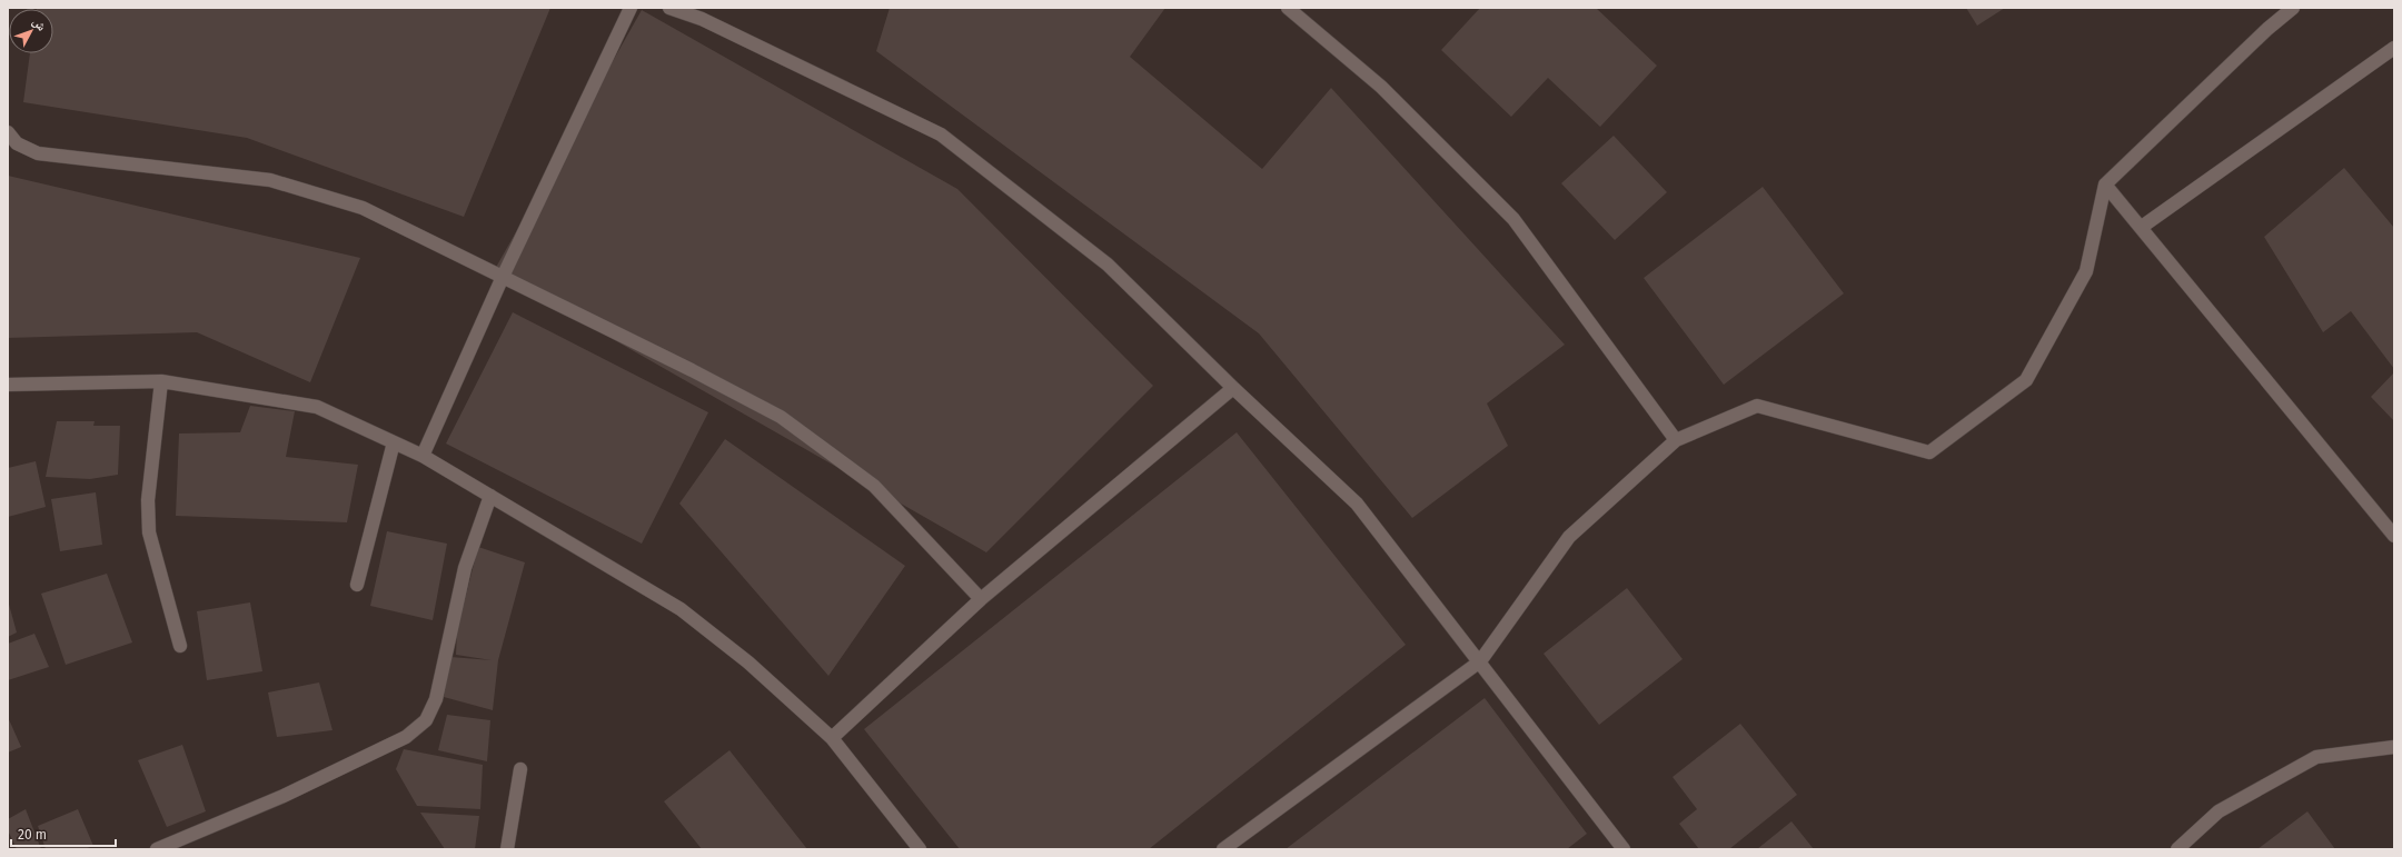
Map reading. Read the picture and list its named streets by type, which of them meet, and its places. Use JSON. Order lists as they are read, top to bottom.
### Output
{
  "scale_bar": "20 m",
  "north": "top right"
}
